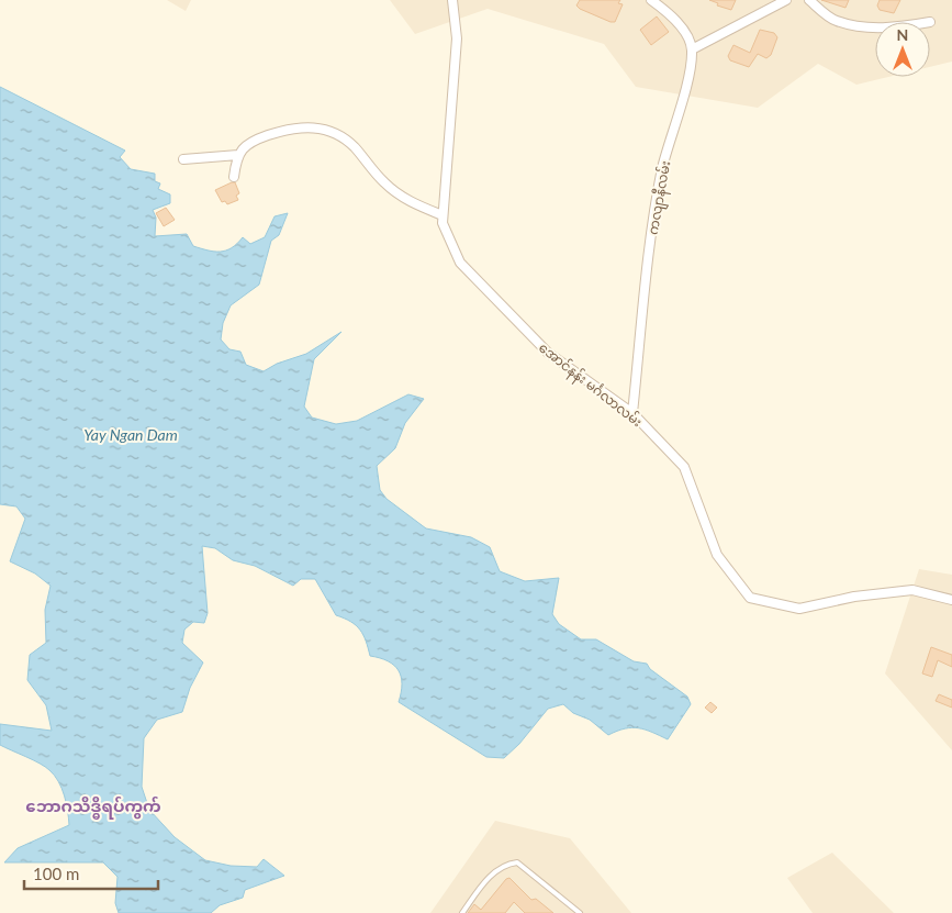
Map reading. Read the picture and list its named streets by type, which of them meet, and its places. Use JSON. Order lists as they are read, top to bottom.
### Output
{
  "streets": {
    "street": ["ကလျာနီလမ်း", "အောင်နန်း မင်္ဂလာလမ်း"]
  },
  "crossings": [
    ["ကလျာနီလမ်း", "အောင်နန်း မင်္ဂလာလမ်း"]
  ],
  "districts": ["ဘောဂသိဒ္ဓိရပ်ကွက်"],
  "water": ["Yay Ngan Dam"],
  "scale_bar": "100 m",
  "north": "top"
}
